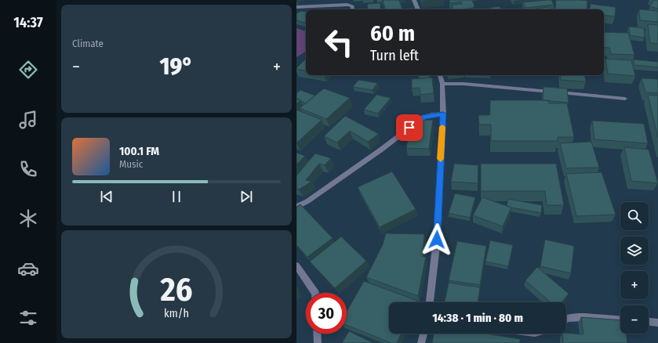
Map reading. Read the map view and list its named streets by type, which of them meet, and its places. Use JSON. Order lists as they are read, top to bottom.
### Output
{
  "page": {
    "tabs": "14:37",
    "tile": "Climate",
    "turn": ["60 m", "Turn left"],
    "heat": ["−", "19°", "+"],
    "song": ["100.1 FM", "Music"],
    "map_buttons": ["+", "−"],
    "limit": "30",
    "trip": "14:38 · 1 min · 80 m",
    "gauge": ["26", "km/h"]
  }
}
